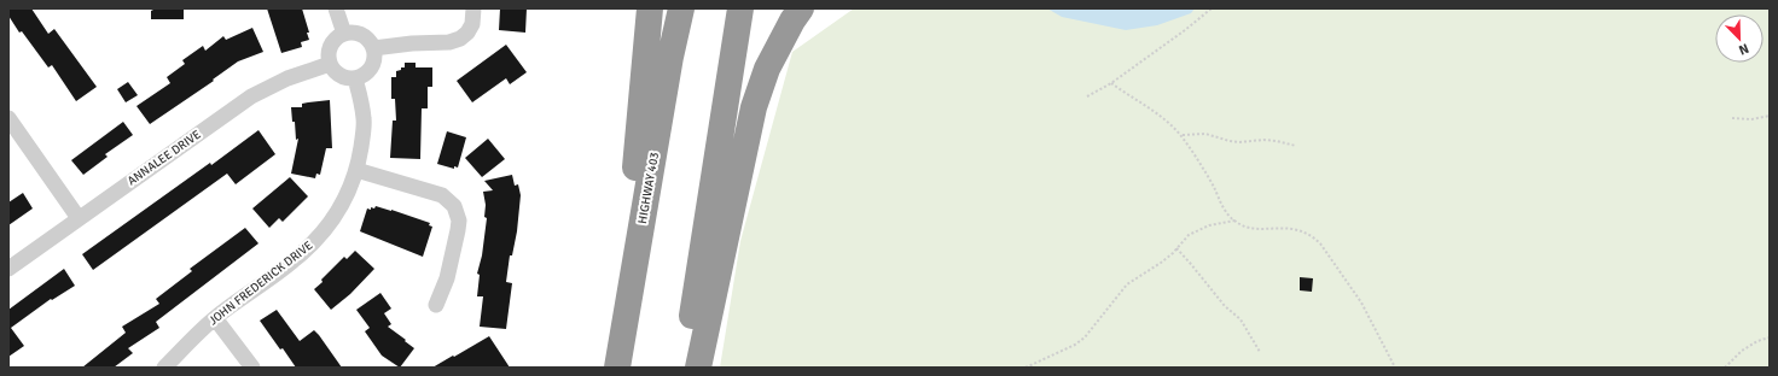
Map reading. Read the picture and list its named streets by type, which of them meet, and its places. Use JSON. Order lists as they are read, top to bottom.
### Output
{
  "streets": {
    "highway": ["HIGHWAY 403"],
    "street": ["ANNALEE DRIVE", "JOHN FREDERICK DRIVE"]
  },
  "crossings": [
    ["ANNALEE DRIVE", "JOHN FREDERICK DRIVE"]
  ],
  "north": "bottom right"
}
